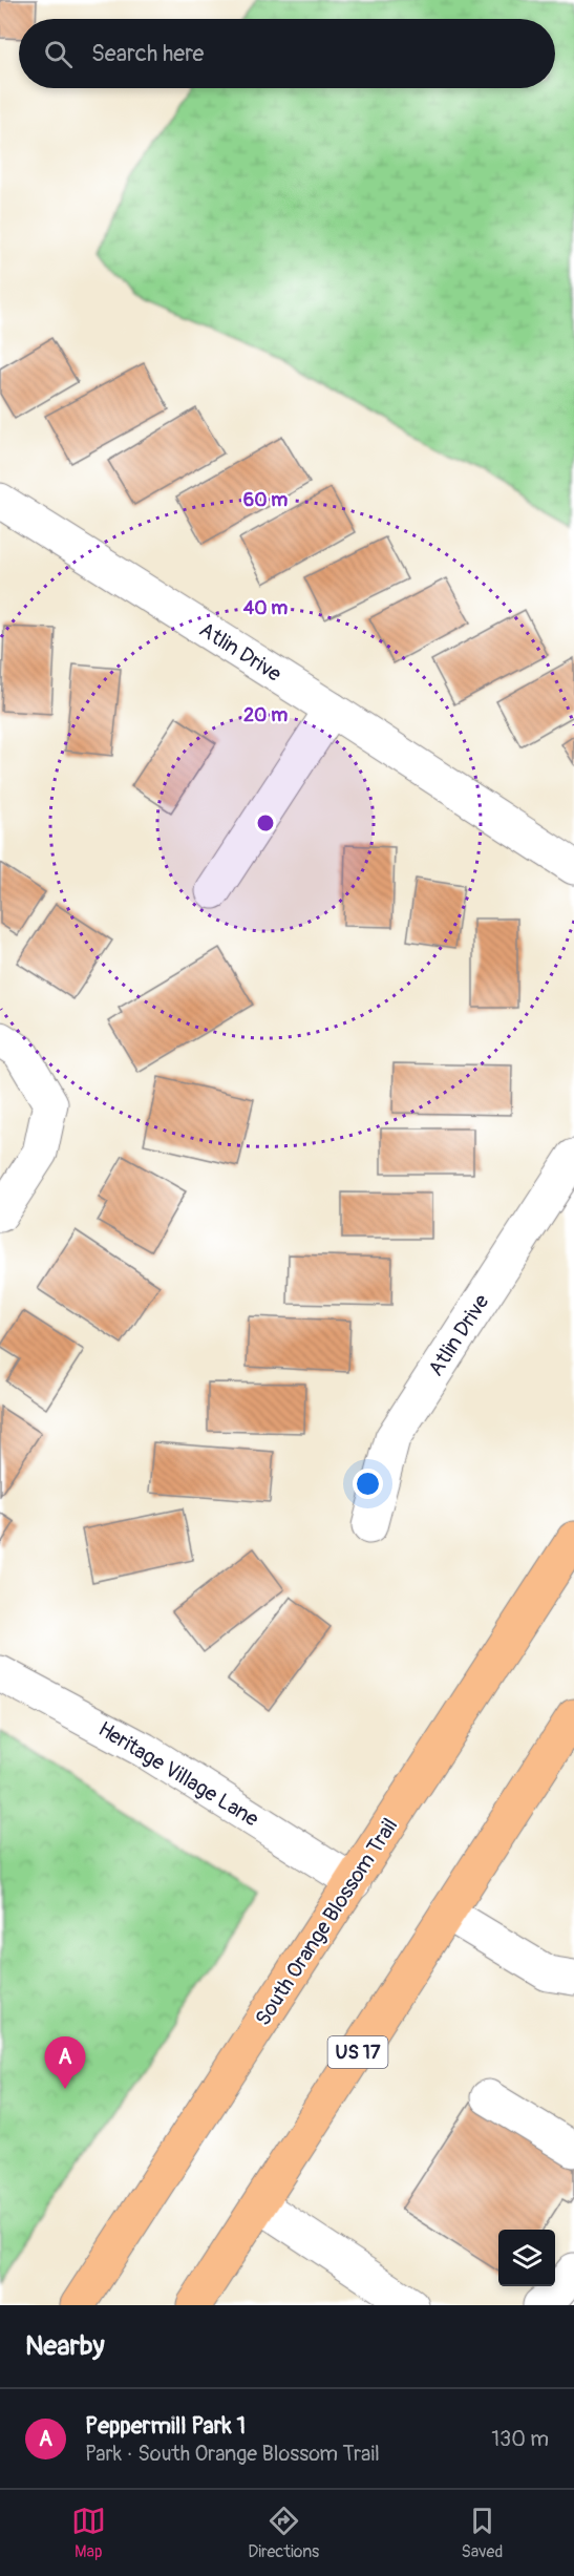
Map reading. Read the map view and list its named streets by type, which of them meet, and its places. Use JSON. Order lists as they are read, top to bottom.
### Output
{
  "streets": {
    "main road": ["South Orange Blossom Trail", "US 17"],
    "street": ["Atlin Drive", "Heritage Village Lane"]
  },
  "crossings": [
    ["Heritage Village Lane", "South Orange Blossom Trail"]
  ],
  "page": {
    "search": "Search here",
    "pins": "A",
    "heading": "Nearby",
    "list": [
      {
        "mark": "A",
        "name": "Peppermill Park 1",
        "note": "Park · South Orange Blossom Trail",
        "value": "130 m"
      }
    ],
    "nav": ["Map", "Directions", "Saved"]
  },
  "rings": ["60 m", "40 m", "20 m"]
}
